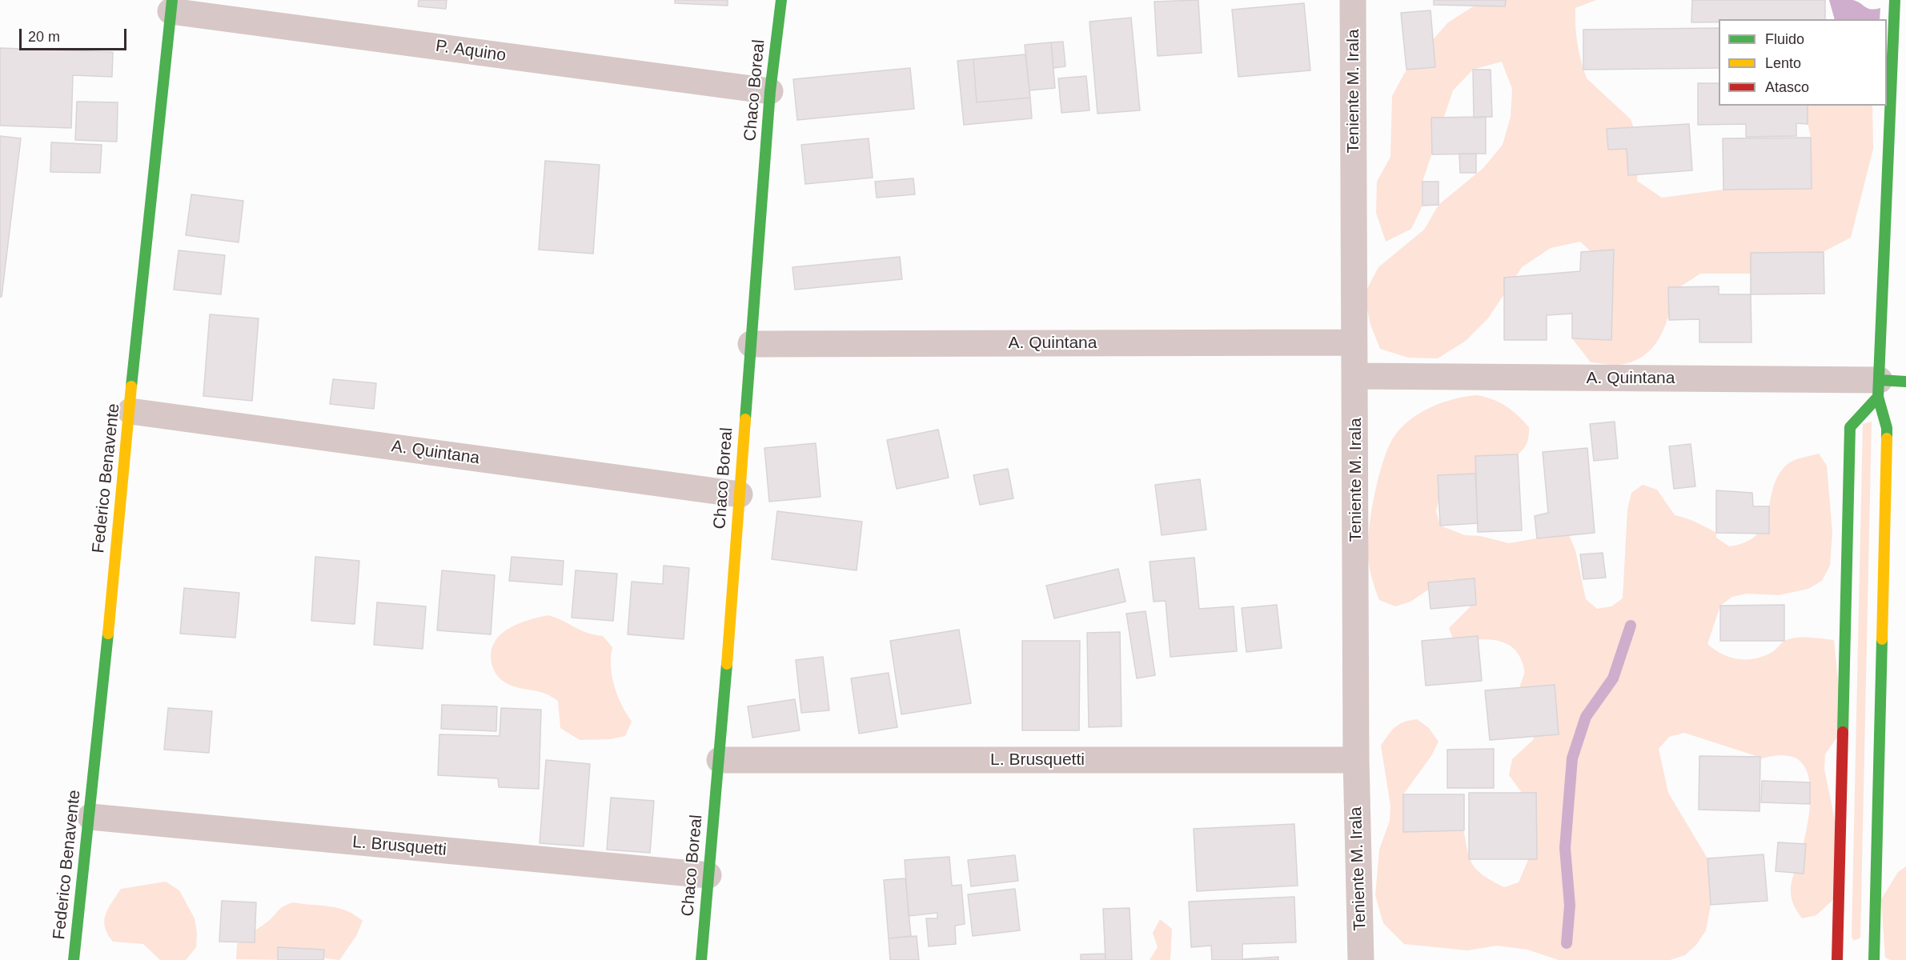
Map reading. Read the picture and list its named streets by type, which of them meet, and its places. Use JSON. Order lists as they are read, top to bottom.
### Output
{
  "streets": {
    "street": [
      "P. Aquino",
      "Chaco Boreal",
      "Teniente M. Irala",
      "A. Quintana",
      "Federico Benavente",
      "L. Brusquetti"
    ]
  },
  "crossings": [
    ["P. Aquino", "Chaco Boreal"],
    ["P. Aquino", "Federico Benavente"],
    ["Chaco Boreal", "A. Quintana"],
    ["Chaco Boreal", "L. Brusquetti"],
    ["Teniente M. Irala", "A. Quintana"],
    ["Teniente M. Irala", "L. Brusquetti"],
    ["A. Quintana", "Federico Benavente"],
    ["Federico Benavente", "L. Brusquetti"]
  ],
  "legend": ["Fluido", "Lento", "Atasco"],
  "scale_bar": "20 m"
}
